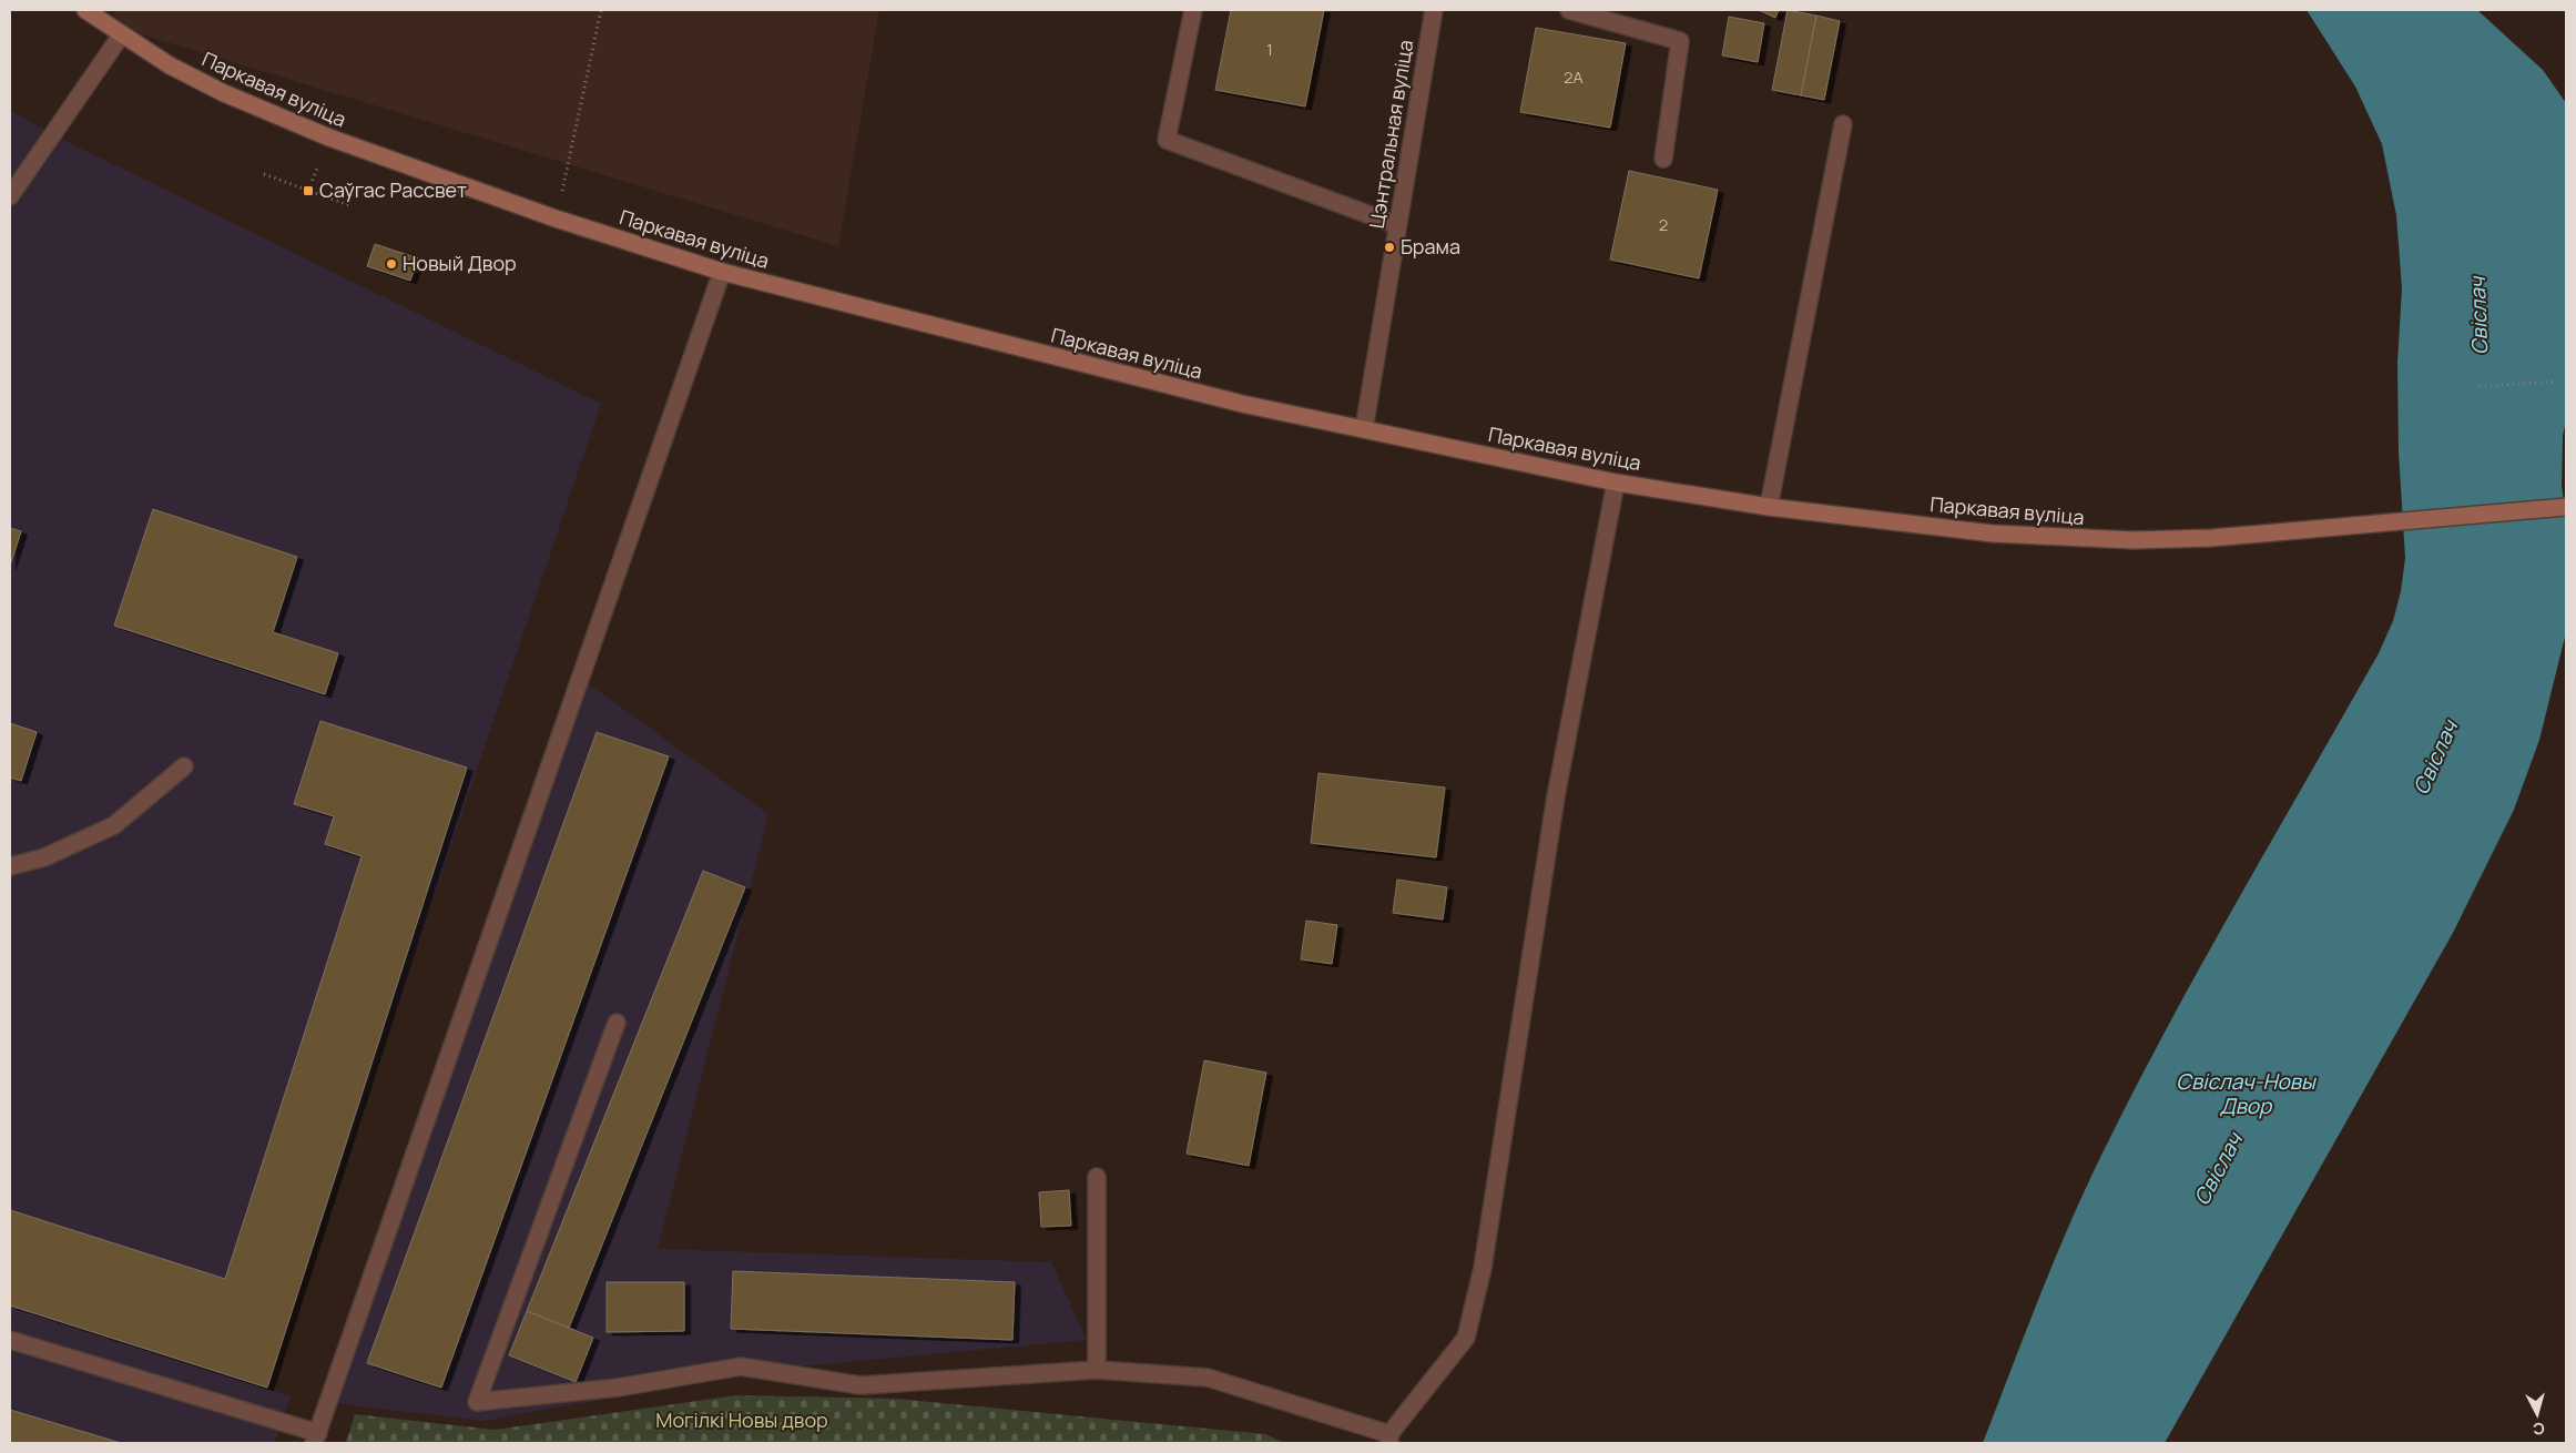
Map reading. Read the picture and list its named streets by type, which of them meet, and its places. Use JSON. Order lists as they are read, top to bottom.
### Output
{
  "streets": {
    "main road": ["Паркавая вуліца"],
    "street": ["Цэнтральная вуліца"]
  },
  "crossings": [
    ["Паркавая вуліца", "Цэнтральная вуліца"]
  ],
  "water": ["Свіслач", "Свіслач-Новы Двор"],
  "parks": ["Могілкі Новы двор"],
  "places": {
    "transit": ["Саўгас Рассвет"],
    "other": ["Брама", "Новый Двор"]
  },
  "house_numbers": ["1", "2А", "2"],
  "north": "bottom"
}
